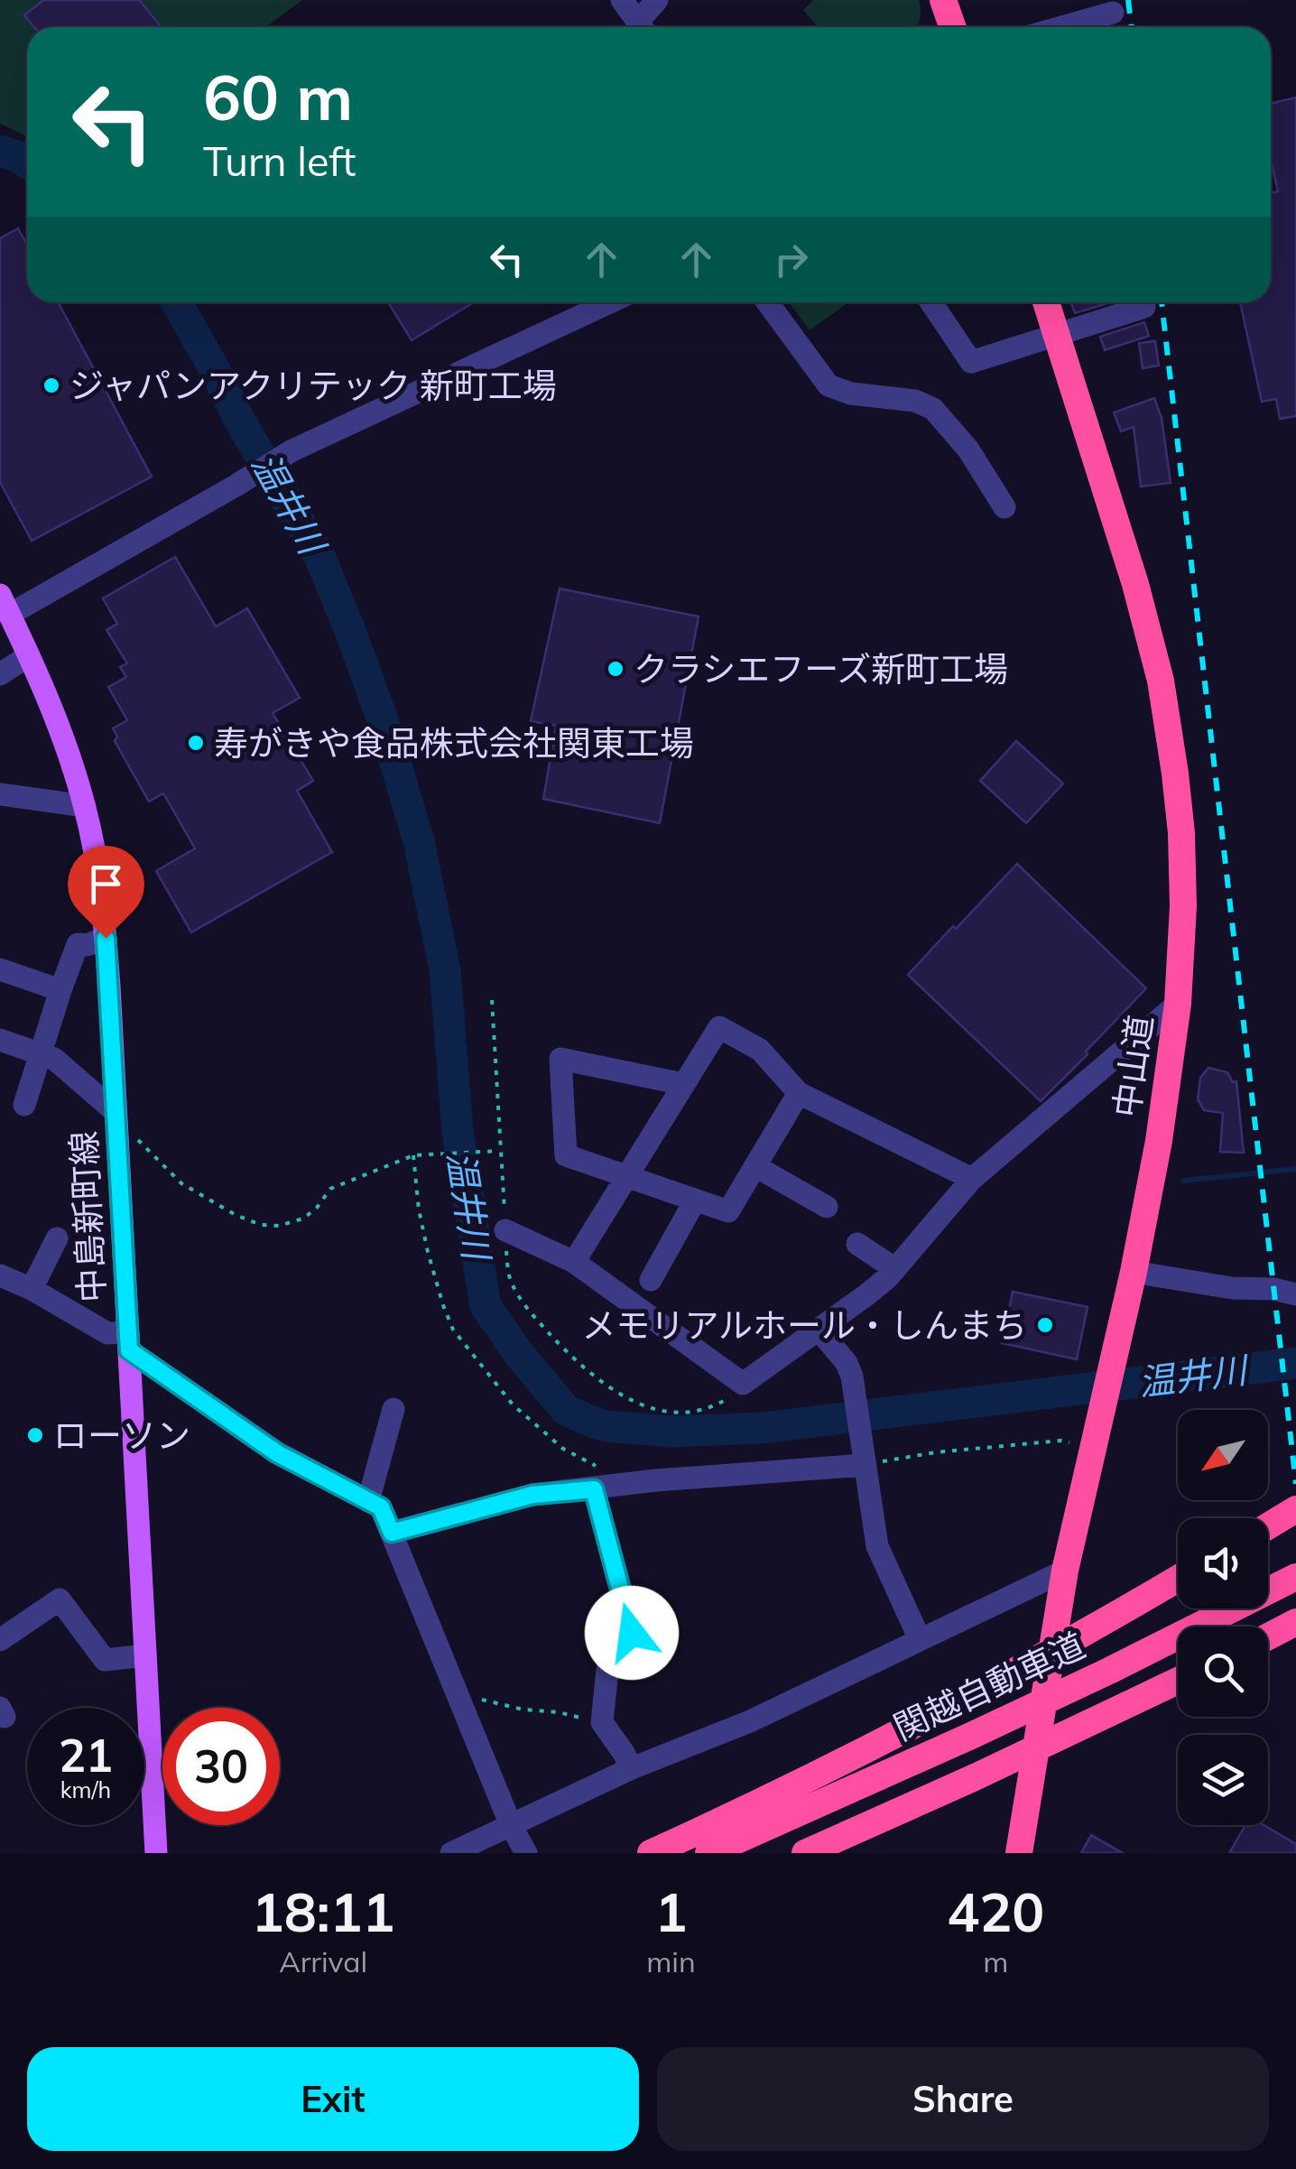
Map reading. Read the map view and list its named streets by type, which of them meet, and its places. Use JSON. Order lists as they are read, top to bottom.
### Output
{
  "streets": {
    "highway": ["中山道", "関越自動車道"],
    "main road": ["中島新町線"]
  },
  "water": ["温井川"],
  "places": [
    "ジャパンアクリテック 新町工場",
    "クラシエフーズ新町工場",
    "寿がきや食品株式会社関東工場",
    "メモリアルホール・しんまち",
    "ローソン"
  ],
  "north": "bottom left",
  "page": {
    "turn": ["60 m", "Turn left"],
    "speed": "21 km/h",
    "limit": "30",
    "eta": [
      "18:11",
      "Arrival",
      "1",
      "min",
      "420",
      "m"
    ],
    "buttons": ["Exit", "Share"]
  }
}
